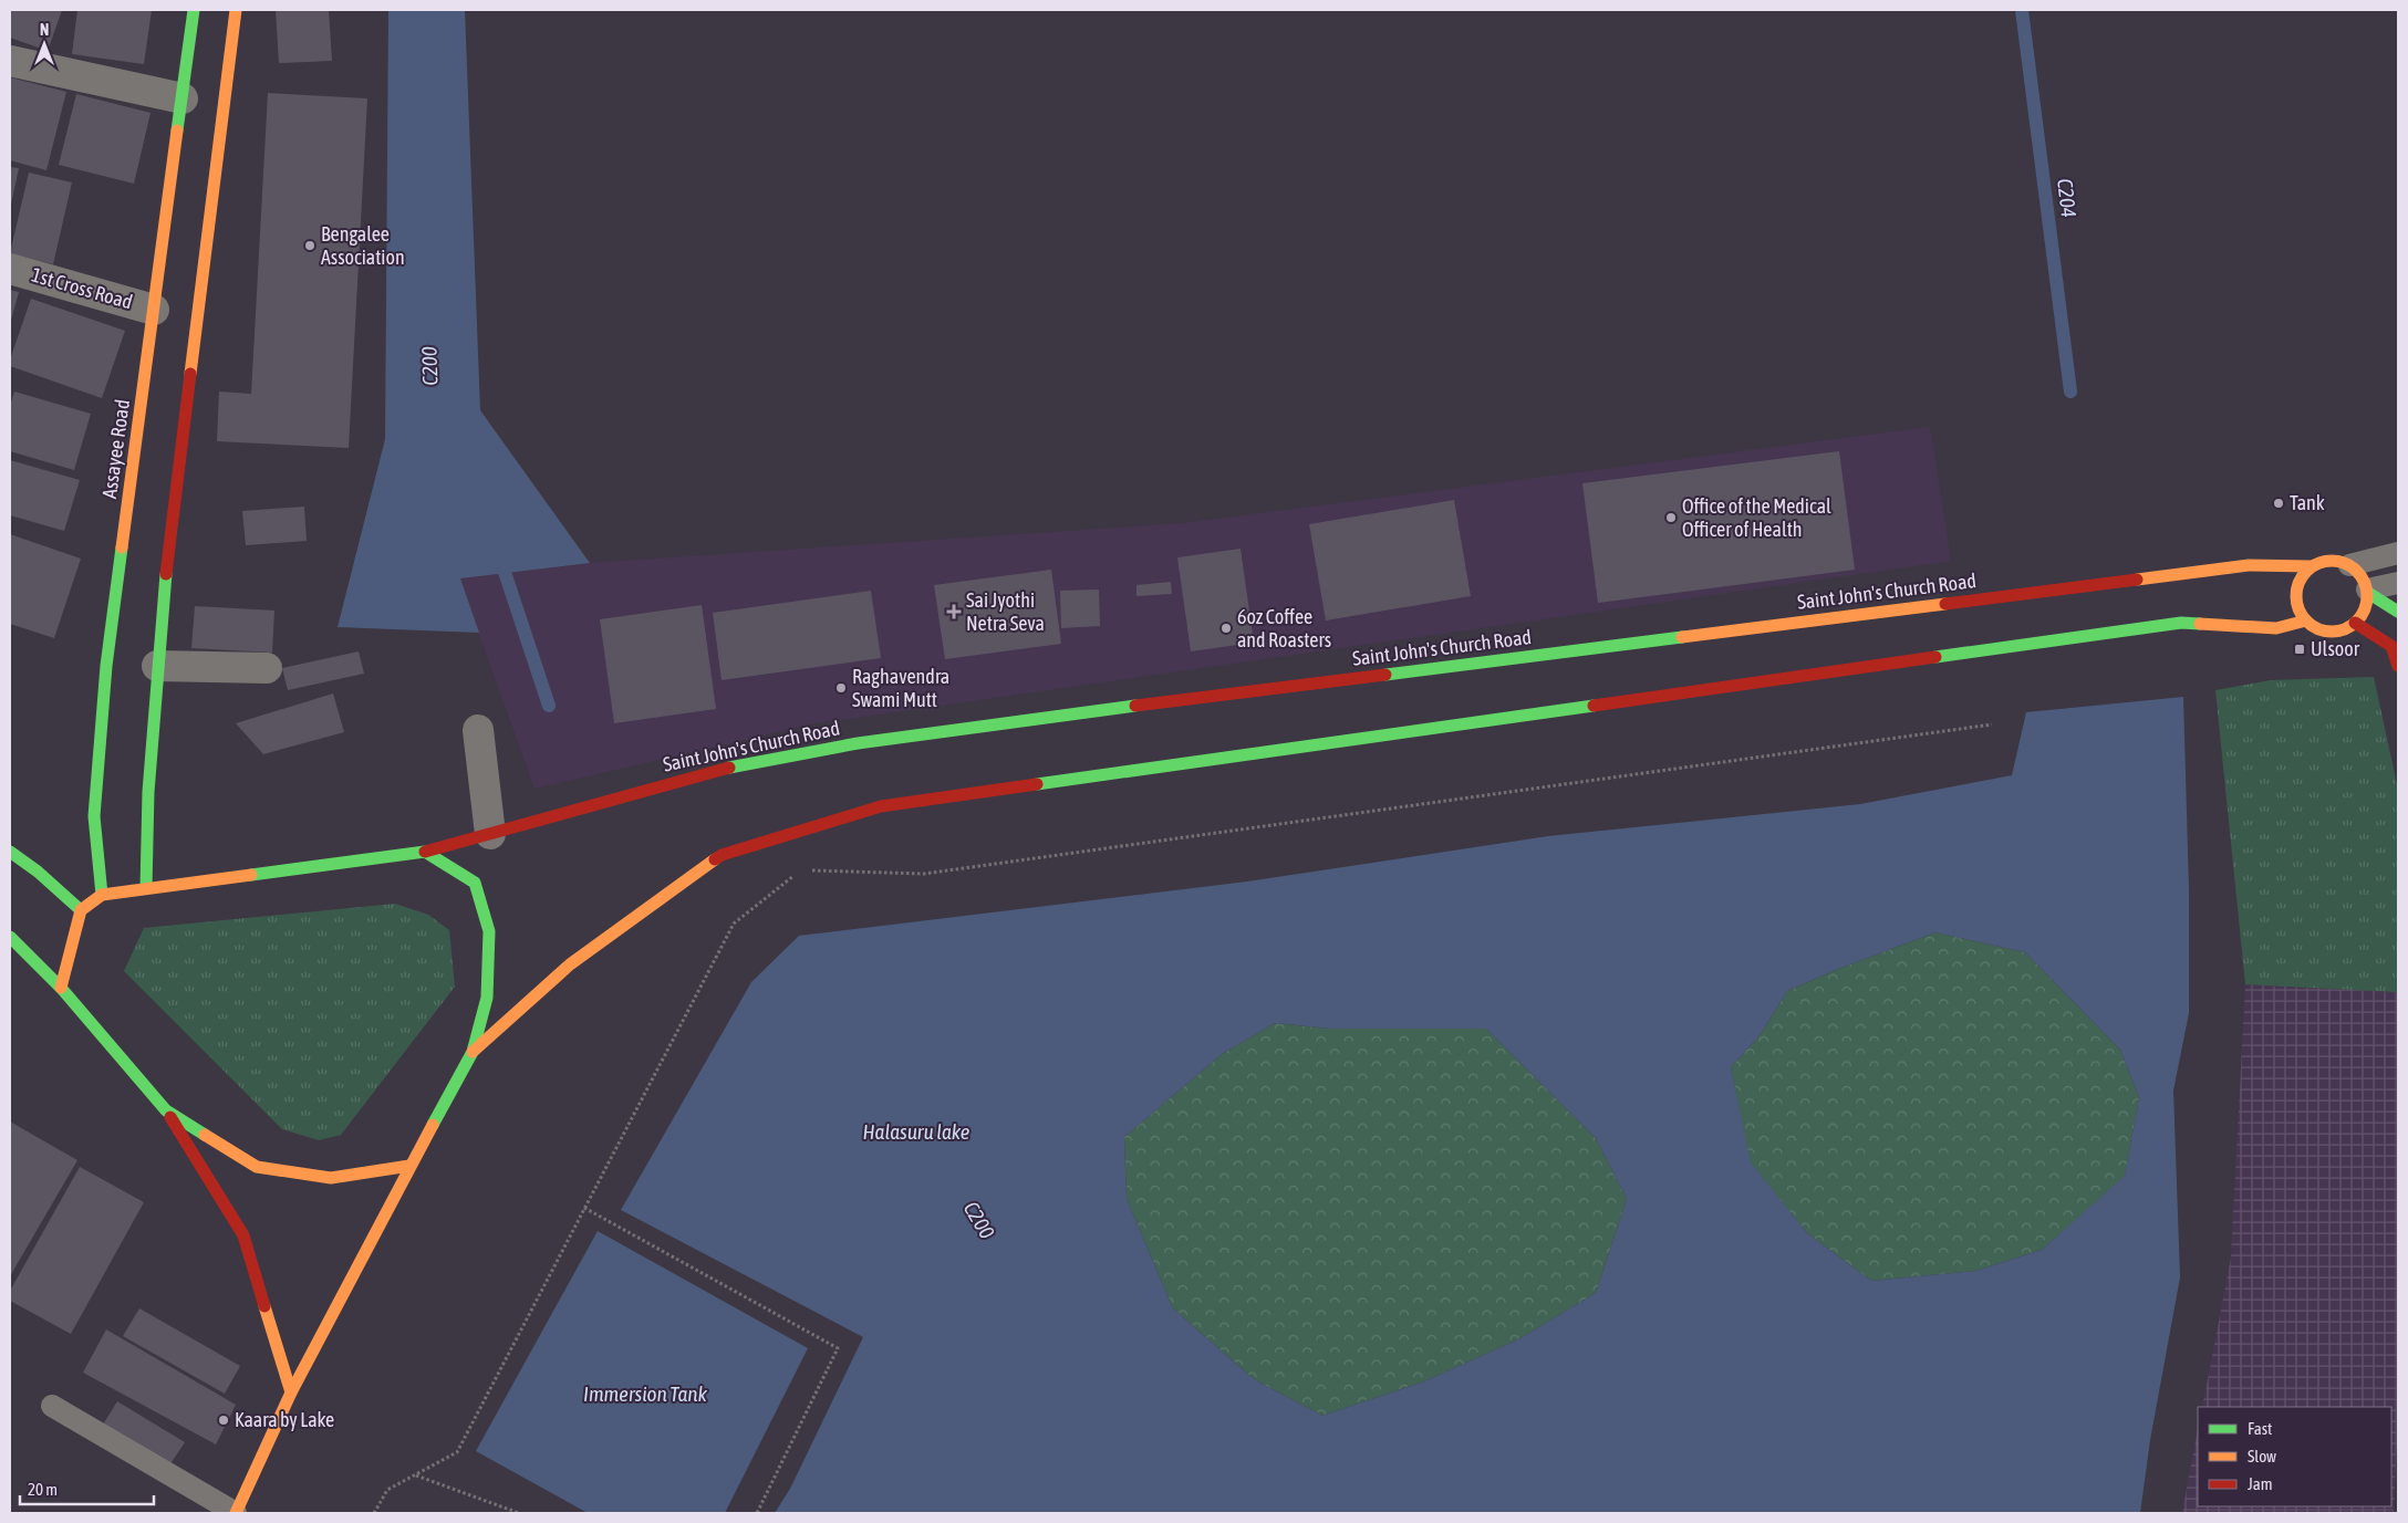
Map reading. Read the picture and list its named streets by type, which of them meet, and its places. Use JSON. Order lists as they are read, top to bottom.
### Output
{
  "streets": {
    "main road": ["Assayee Road", "Saint John's Church Road"],
    "street": ["1st Cross Road"]
  },
  "crossings": [
    ["1st Cross Road", "Assayee Road"],
    ["Assayee Road", "Saint John's Church Road"]
  ],
  "water": [
    "C204",
    "C200",
    "Halasuru lake",
    "Immersion Tank"
  ],
  "places": {
    "other": [
      "Bengalee Association",
      "Tank",
      "Office of the Medical Officer of Health",
      "6oz Coffee and Roasters",
      "Raghavendra Swami Mutt",
      "Kaara by Lake"
    ],
    "health": ["Sai Jyothi Netra Seva"],
    "transit": ["Ulsoor"]
  },
  "legend": ["Fast", "Slow", "Jam"],
  "scale_bar": "20 m",
  "north": "top"
}
